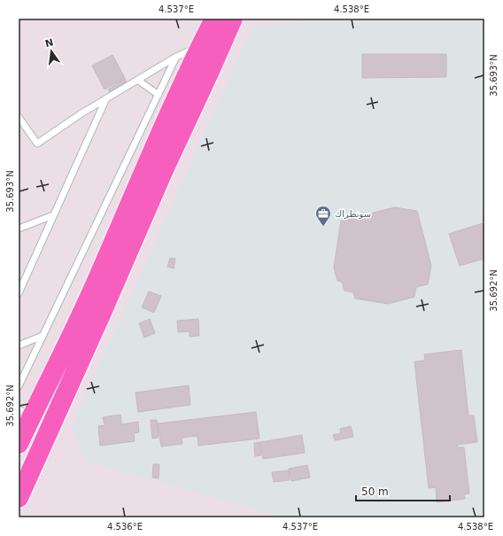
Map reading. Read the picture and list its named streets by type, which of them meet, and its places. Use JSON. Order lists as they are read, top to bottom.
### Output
{
  "places": {
    "office": ["سونطراك"]
  },
  "scale_bar": "50 m",
  "north": "top",
  "coordinates": [
    "4.537°E",
    "4.538°E",
    "35.693°N",
    "35.692°N",
    "4.536°E"
  ]
}
